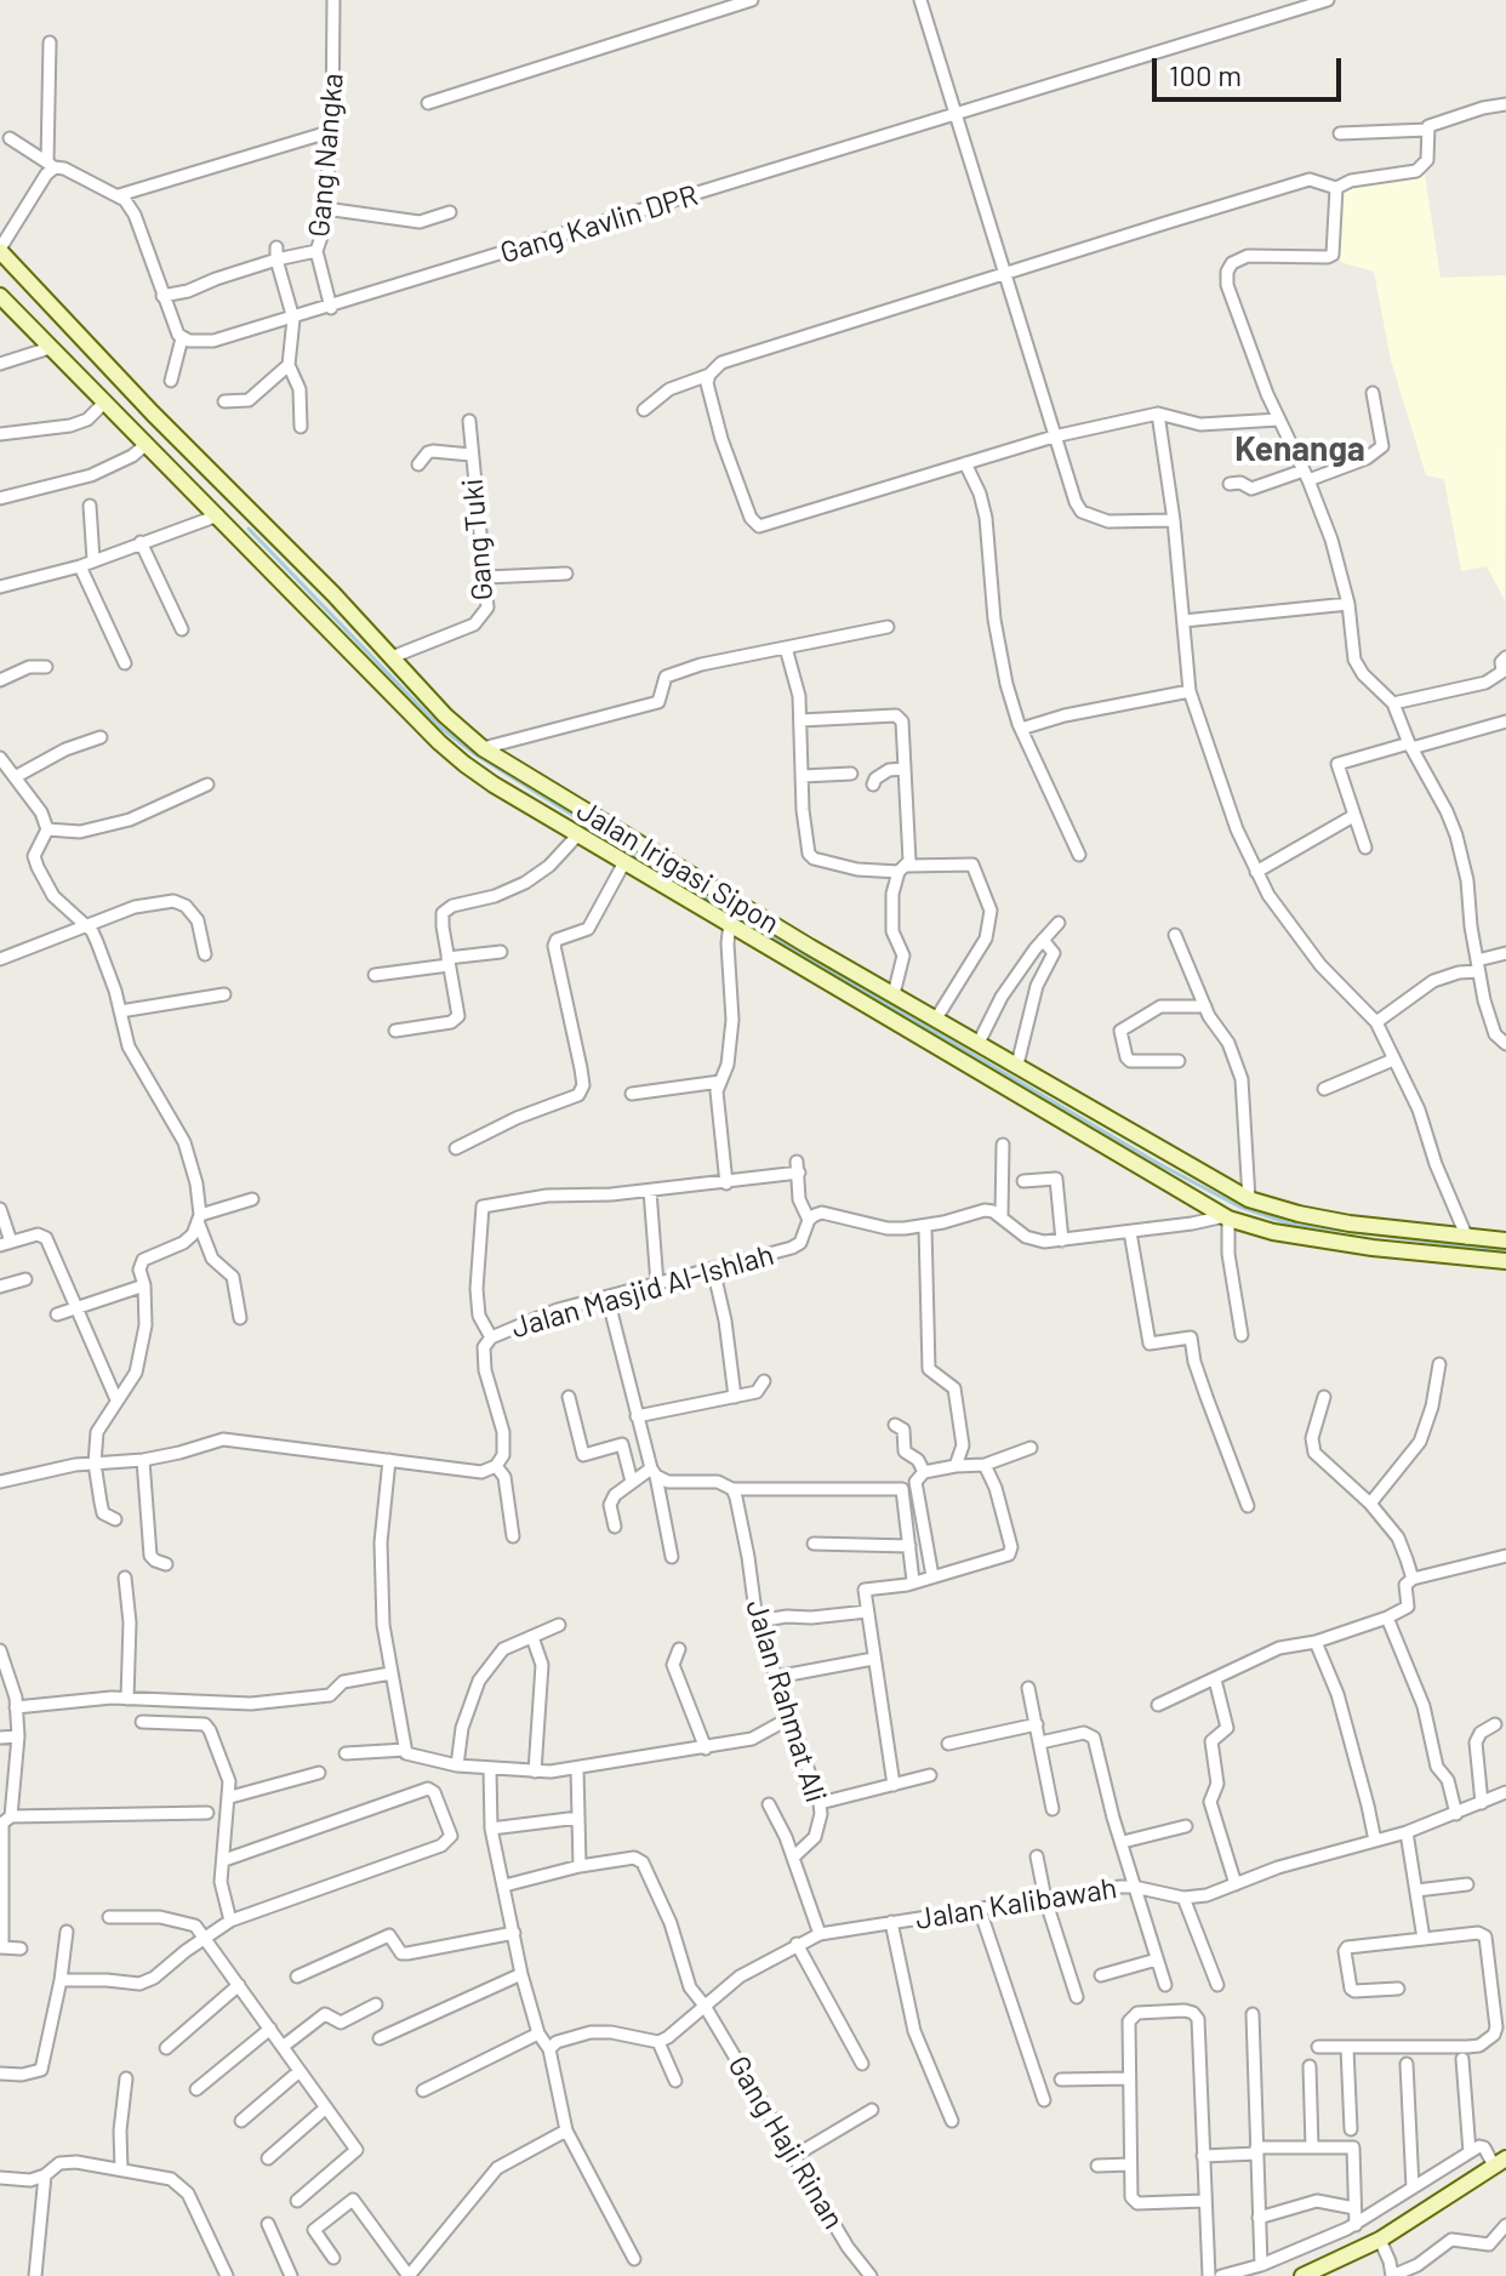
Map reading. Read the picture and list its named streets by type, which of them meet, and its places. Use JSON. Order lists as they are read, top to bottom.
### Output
{
  "streets": {
    "street": [
      "Gang Nangka",
      "Gang Kavlin DPR",
      "Gang Tuki",
      "Jalan Irigasi Sipon",
      "Jalan Masjid Al-Ishlah",
      "Jalan Rahmat Ali",
      "Jalan Kalibawah",
      "Gang Haji Rinan"
    ]
  },
  "crossings": [
    ["Gang Nangka", "Gang Kavlin DPR"],
    ["Gang Tuki", "Jalan Irigasi Sipon"],
    ["Jalan Kalibawah", "Gang Haji Rinan"]
  ],
  "districts": ["Kenanga"],
  "scale_bar": "100 m"
}
